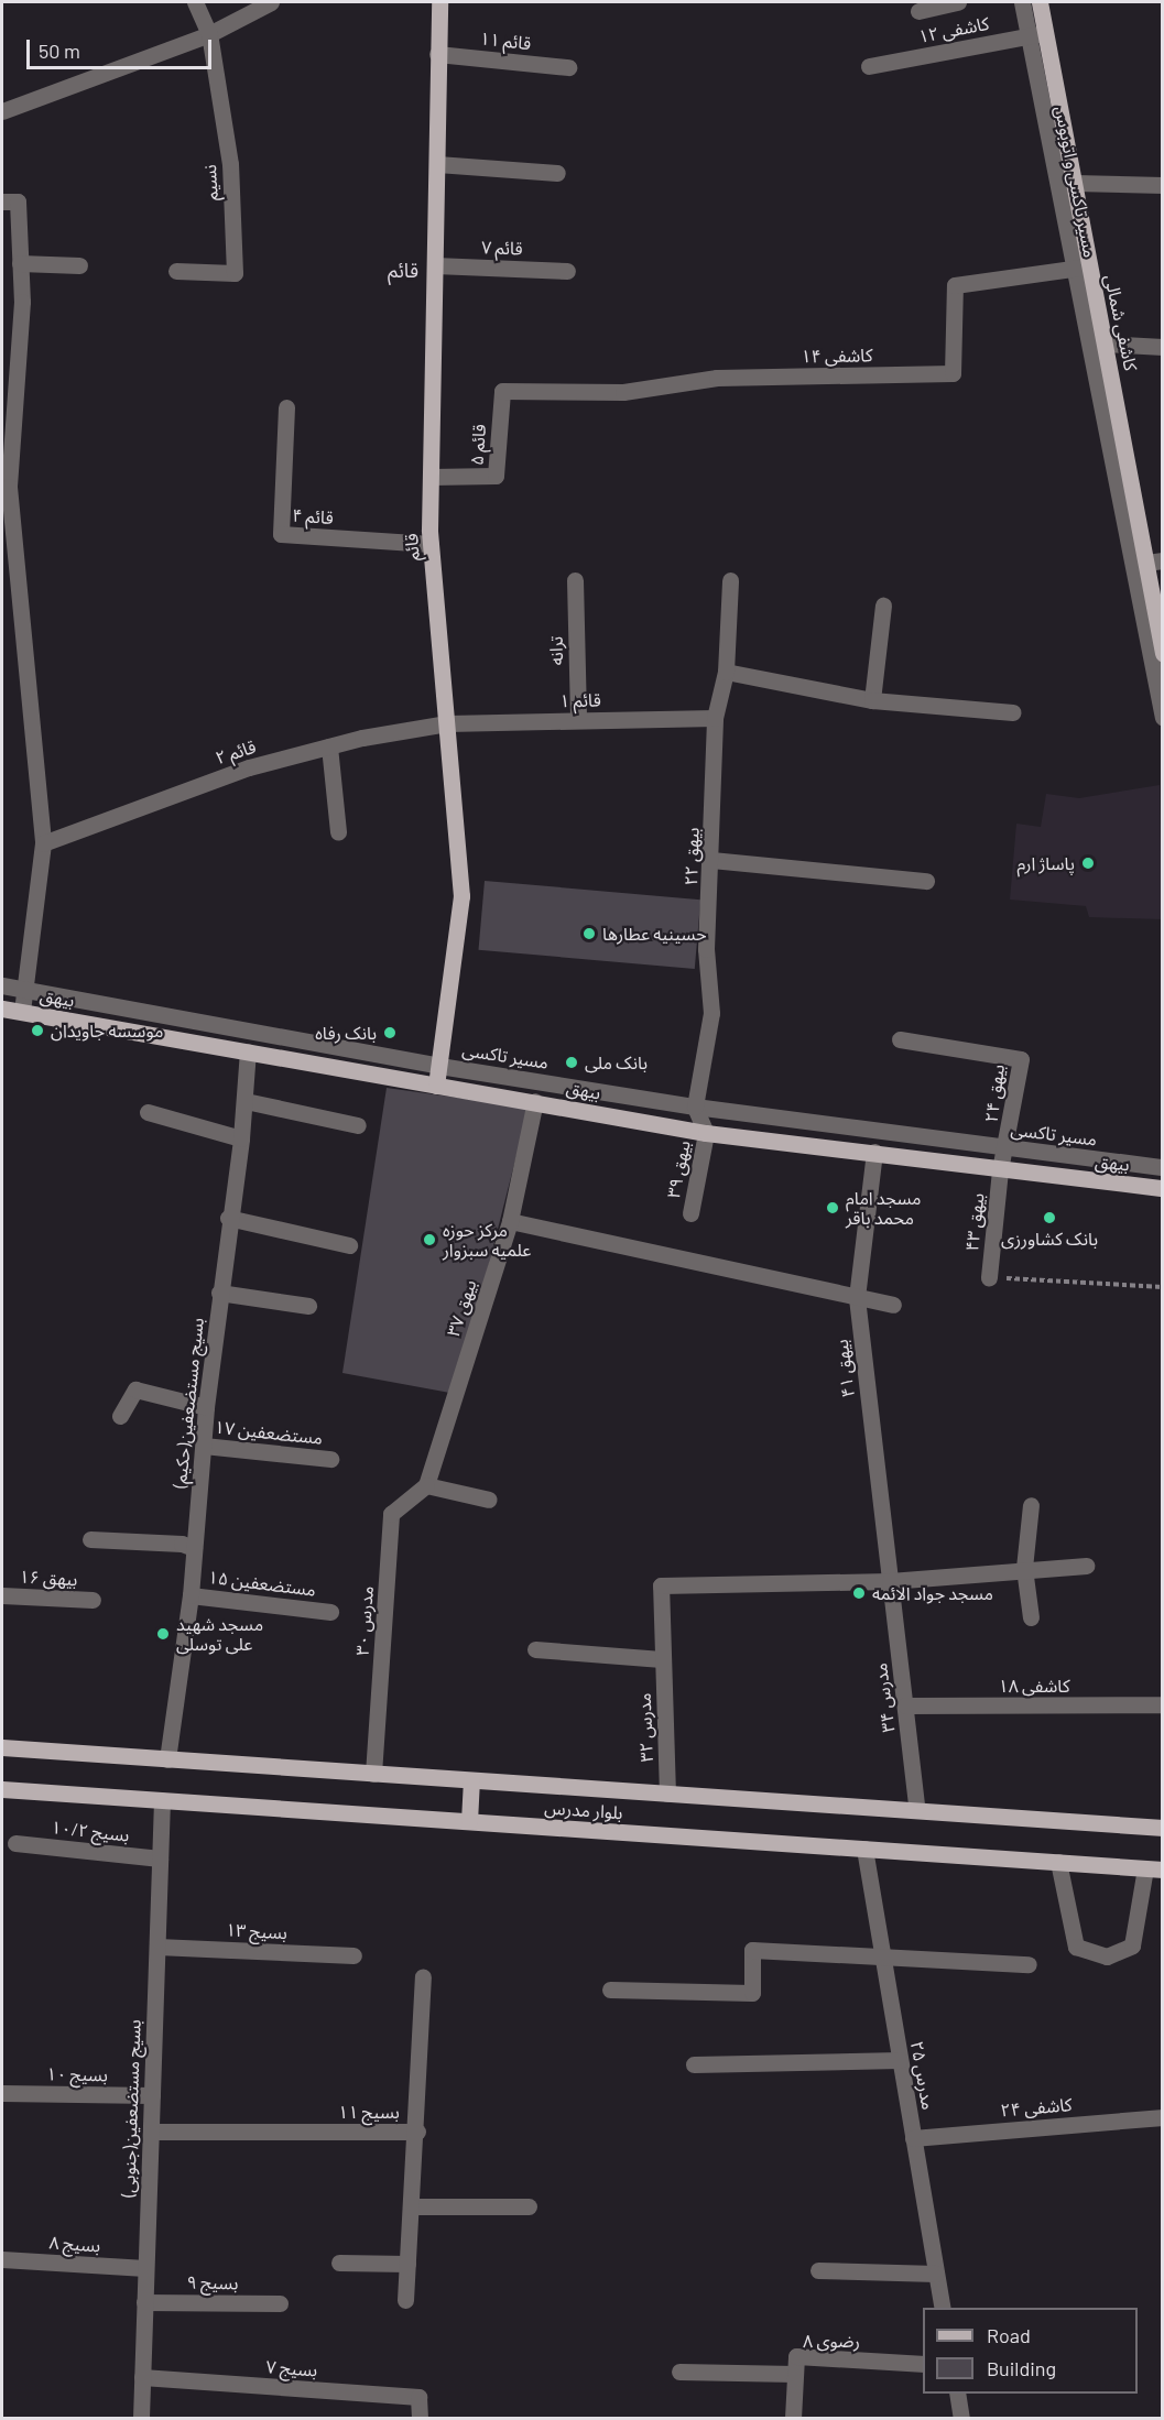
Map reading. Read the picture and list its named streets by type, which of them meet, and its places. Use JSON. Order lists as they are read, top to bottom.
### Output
{
  "streets": {
    "main road": [
      "کاشفی شمالی",
      "قائم",
      "بیهق",
      "بلوار مدرس"
    ],
    "street": [
      "کاشفی ۱۲",
      "قائم ۱۱",
      "مسیر تاکسی و اتوبوس",
      "نسیم",
      "قائم ۷",
      "کاشفی ۱۴",
      "قائم ۵",
      "قائم ۴",
      "ترانه",
      "قائم ۱",
      "قائم ۲",
      "بیهق ۲۲",
      "مسیر تاکسی",
      "بیهق ۲۴",
      "بیهق ۳۹",
      "بیهق ۴۳",
      "بیهق ۳۷",
      "بیهق ۴۱",
      "بسیج مستضعفین(حکیم)",
      "مستضعفین ۱۷",
      "بیهق ۱۶",
      "مستضعفین ۱۵",
      "مدرس ۳۰",
      "کاشفی ۱۸",
      "مدرس ۳۴",
      "مدرس ۳۲",
      "بسیج ۱۰/۲",
      "بسیج ۱۳",
      "بسیج ۱۰",
      "مدرس ۲۵",
      "کاشفی ۲۴",
      "بسیج مستضعفین(جنوبی)",
      "بسیج ۱۱",
      "بسیج ۸",
      "بسیج ۹",
      "رضوی ۸",
      "بسیج ۷"
    ]
  },
  "crossings": [
    ["کاشفی ۱۲", "مسیر تاکسی و اتوبوس"],
    ["کاشفی ۱۲", "کاشفی شمالی"],
    ["قائم ۱۱", "قائم"],
    ["مسیر تاکسی و اتوبوس", "کاشفی شمالی"],
    ["مسیر تاکسی و اتوبوس", "کاشفی ۱۴"],
    ["قائم ۷", "قائم"],
    ["کاشفی شمالی", "کاشفی ۱۴"],
    ["کاشفی ۱۴", "قائم ۵"],
    ["قائم ۵", "قائم"],
    ["قائم ۴", "قائم"],
    ["قائم", "قائم ۱"],
    ["قائم", "قائم ۲"],
    ["قائم", "بیهق"],
    ["قائم", "مسیر تاکسی"],
    ["ترانه", "قائم ۱"],
    ["قائم ۱", "قائم ۲"],
    ["قائم ۱", "بیهق ۲۲"],
    ["بیهق ۲۲", "مسیر تاکسی"],
    ["بیهق", "بیهق ۲۴"],
    ["بیهق", "بیهق ۳۹"],
    ["بیهق", "بیهق ۴۳"],
    ["بیهق", "بیهق ۳۷"],
    ["بیهق", "بیهق ۴۱"],
    ["بیهق", "بسیج مستضعفین(حکیم)"],
    ["مسیر تاکسی", "بیهق ۲۴"],
    ["بیهق ۲۴", "بیهق ۴۳"],
    ["بیهق ۳۷", "مدرس ۳۰"],
    ["بیهق ۴۱", "مدرس ۳۴"],
    ["بیهق ۴۱", "مدرس ۳۲"],
    ["بسیج مستضعفین(حکیم)", "مستضعفین ۱۷"],
    ["بسیج مستضعفین(حکیم)", "مستضعفین ۱۵"],
    ["بسیج مستضعفین(حکیم)", "بلوار مدرس"],
    ["مدرس ۳۰", "بلوار مدرس"],
    ["کاشفی ۱۸", "مدرس ۳۴"],
    ["مدرس ۳۴", "مدرس ۳۲"],
    ["مدرس ۳۴", "بلوار مدرس"],
    ["مدرس ۳۲", "بلوار مدرس"],
    ["بلوار مدرس", "مدرس ۲۵"],
    ["بلوار مدرس", "بسیج مستضعفین(جنوبی)"],
    ["بسیج ۱۰/۲", "بسیج مستضعفین(جنوبی)"],
    ["بسیج ۱۳", "بسیج مستضعفین(جنوبی)"],
    ["بسیج ۱۰", "بسیج مستضعفین(جنوبی)"],
    ["مدرس ۲۵", "کاشفی ۲۴"],
    ["بسیج مستضعفین(جنوبی)", "بسیج ۱۱"],
    ["بسیج مستضعفین(جنوبی)", "بسیج ۸"],
    ["بسیج مستضعفین(جنوبی)", "بسیج ۹"],
    ["بسیج مستضعفین(جنوبی)", "بسیج ۷"]
  ],
  "districts": ["قائم"],
  "places": [
    "پاساژ ارم",
    "حسینیه عطارها",
    "موسسه جاویدان",
    "بانک رفاه",
    "بانک ملی",
    "مسجد امام محمد باقر",
    "بانک کشاورزی",
    "مرکز حوزه علمیه سبزوار",
    "مسجد جواد الائمه",
    "مسجد شهید علی توسلی"
  ],
  "legend": ["Road", "Building"],
  "scale_bar": "50 m"
}
